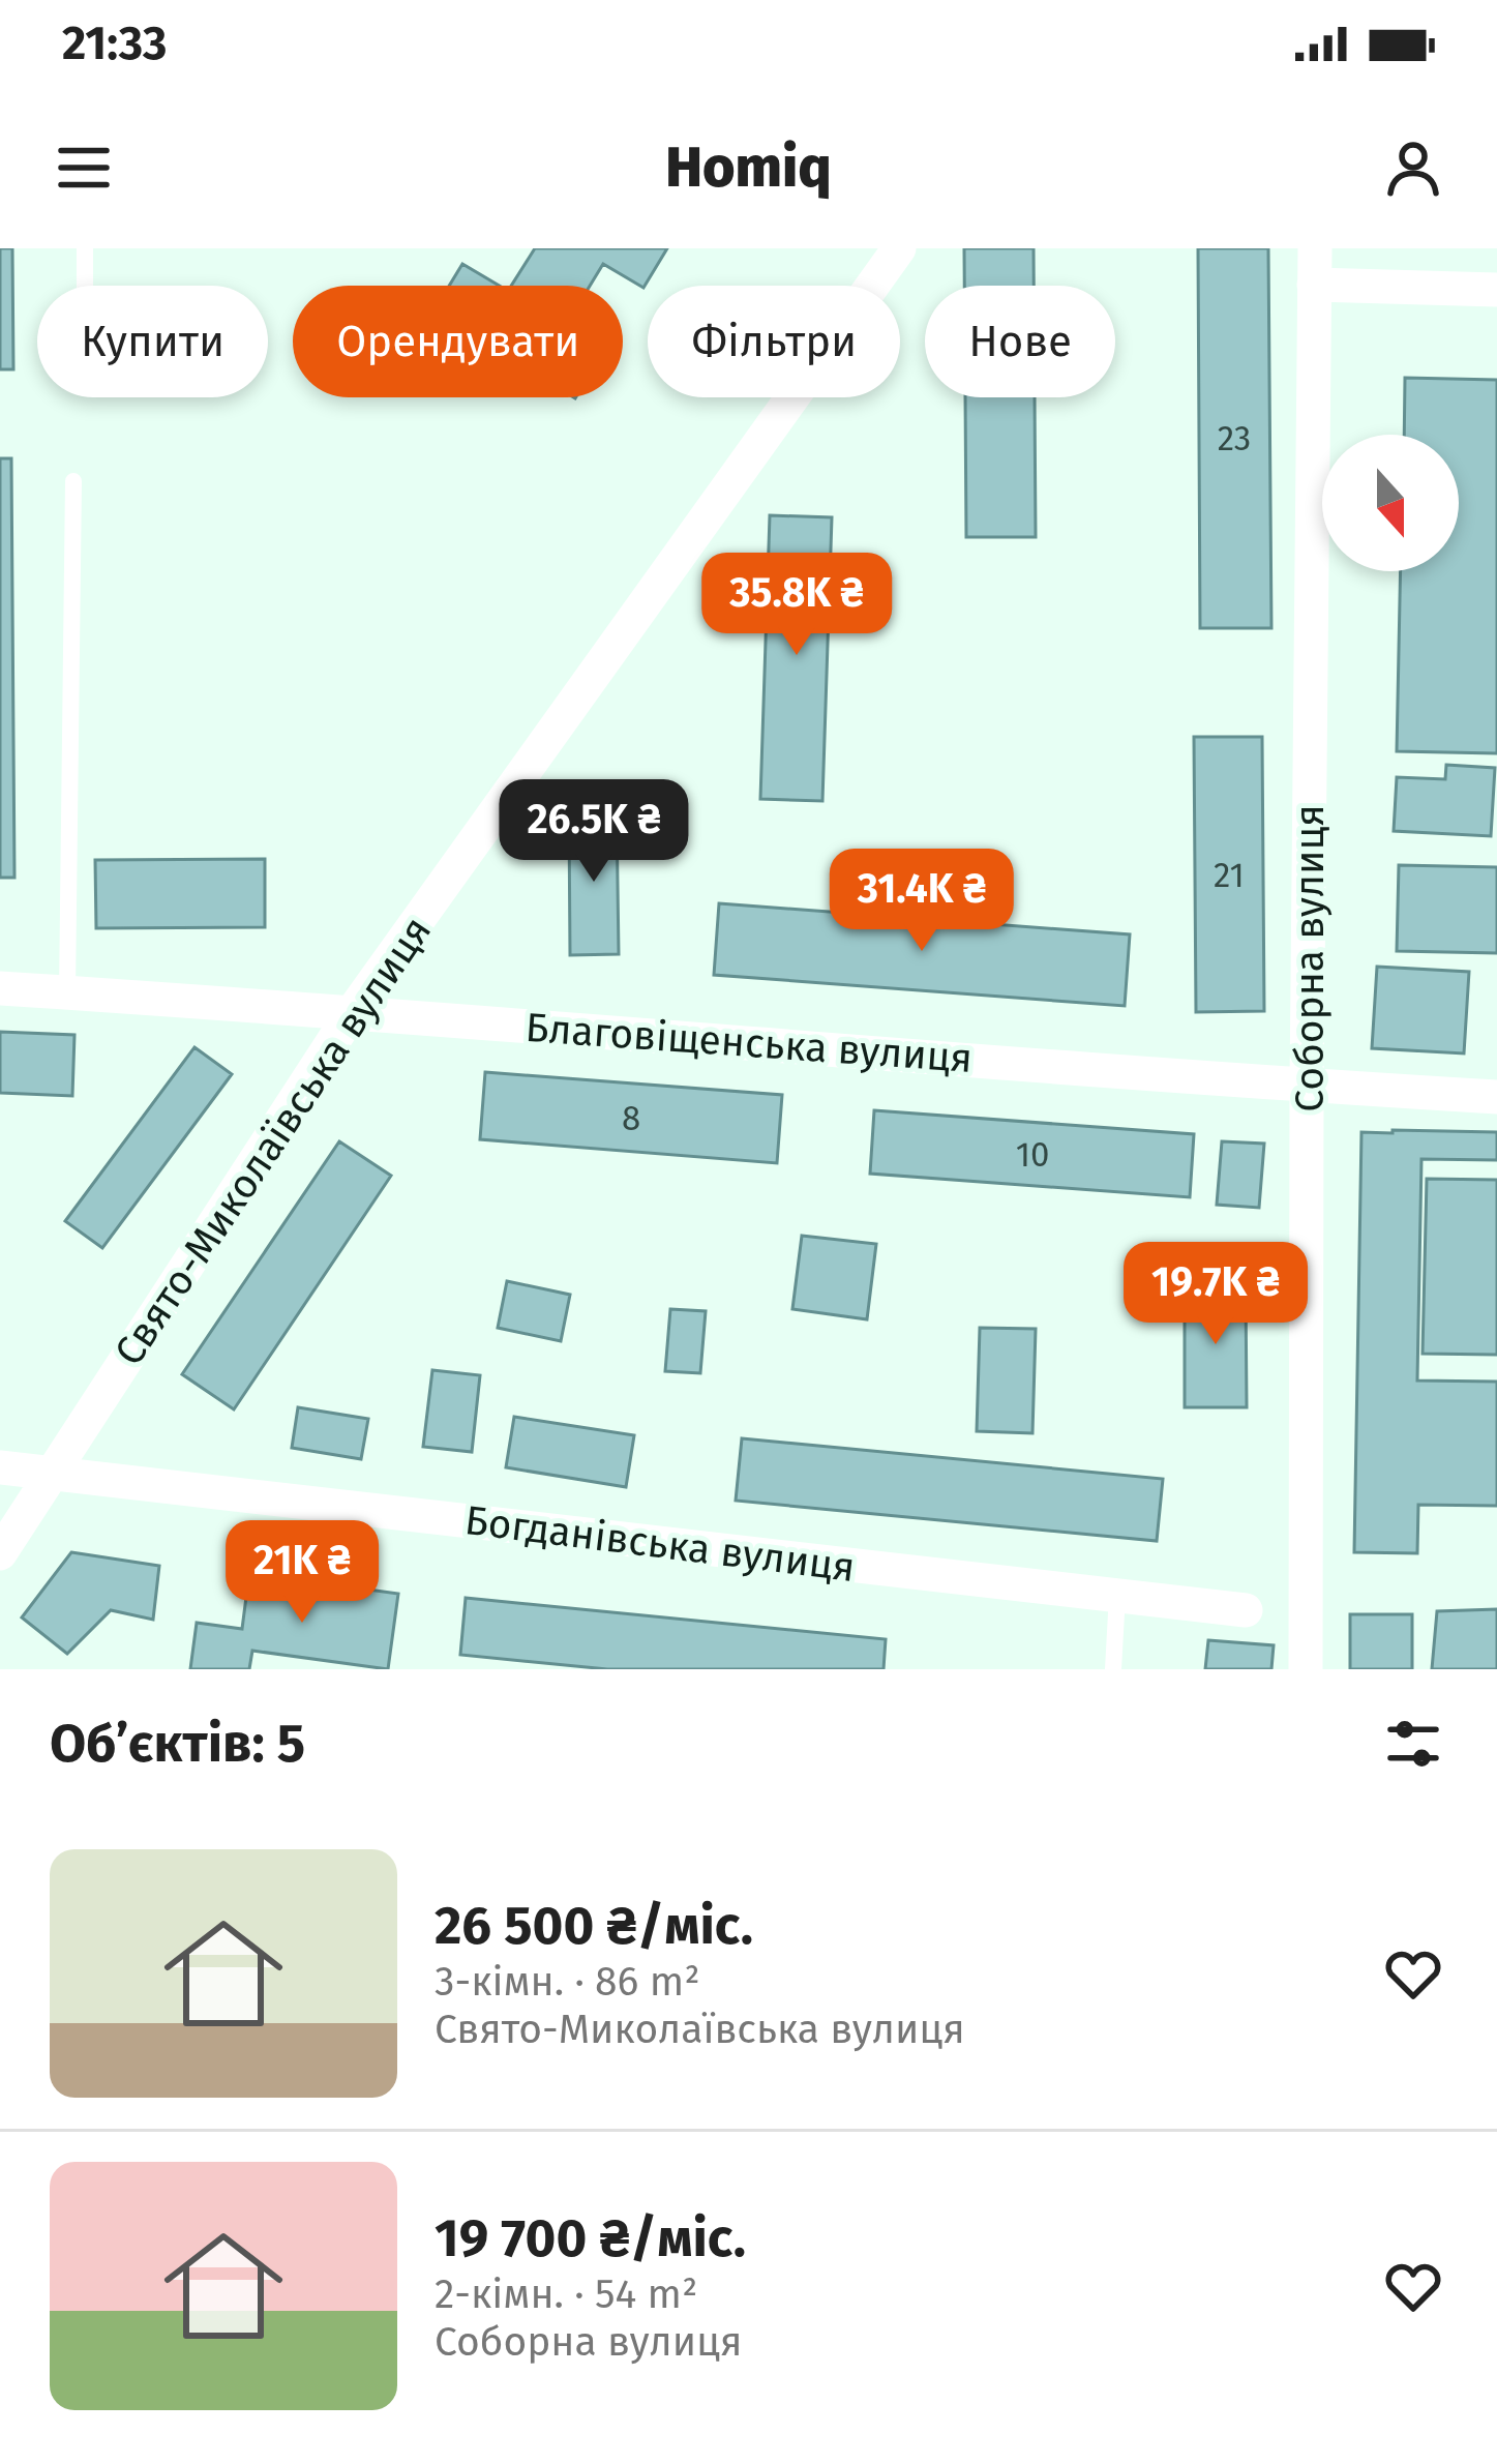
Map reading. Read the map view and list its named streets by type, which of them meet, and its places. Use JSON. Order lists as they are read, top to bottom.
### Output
{
  "streets": {
    "street": [
      "Соборна вулиця",
      "Благовіщенська вулиця",
      "Свято-Миколаївська вулиця",
      "Богданівська вулиця"
    ]
  },
  "crossings": [
    ["Соборна вулиця", "Благовіщенська вулиця"],
    ["Благовіщенська вулиця", "Свято-Миколаївська вулиця"],
    ["Свято-Миколаївська вулиця", "Богданівська вулиця"]
  ],
  "house_numbers": [
    "23",
    "21",
    "8",
    "10"
  ],
  "north": "bottom",
  "page": {
    "status": "21:33",
    "header": "Homiq",
    "chip": [
      "Купити",
      "Орендувати",
      "Фільтри",
      "Нове"
    ],
    "price": [
      "35.8K ₴",
      "26.5K ₴",
      "31.4K ₴",
      "19.7K ₴",
      "21K ₴"
    ],
    "heading": "Об’єктів: 5",
    "list": [
      {
        "name": "26 500 ₴/міс.",
        "note": "3-кімн. · 86 m² · Свято-Миколаївська вулиця"
      },
      {
        "name": "19 700 ₴/міс.",
        "note": "2-кімн. · 54 m² · Соборна вулиця"
      }
    ]
  }
}
